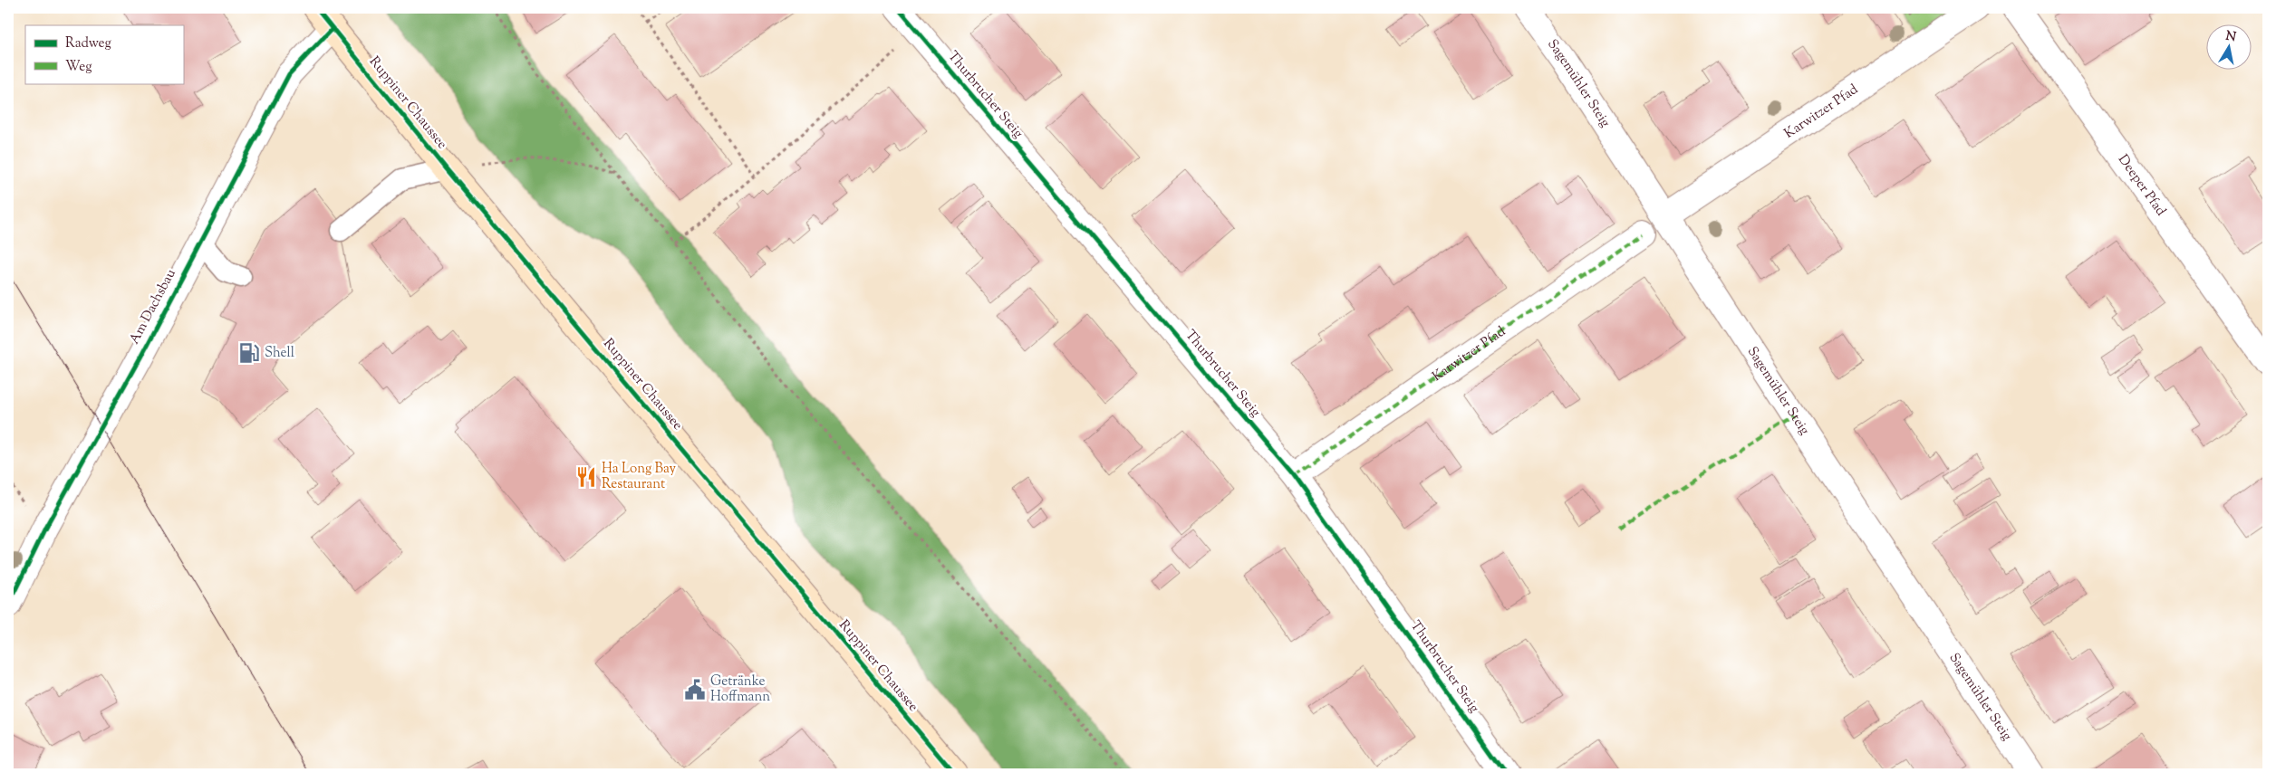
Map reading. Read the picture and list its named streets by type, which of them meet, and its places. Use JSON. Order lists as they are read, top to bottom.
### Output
{
  "streets": {
    "main road": ["Ruppiner Chaussee"],
    "street": [
      "Sagemühler Steig",
      "Thurbrucher Steig",
      "Karwitzer Pfad",
      "Deeper Pfad",
      "Am Dachsbau"
    ]
  },
  "crossings": [
    ["Sagemühler Steig", "Karwitzer Pfad"],
    ["Thurbrucher Steig", "Karwitzer Pfad"],
    ["Ruppiner Chaussee", "Am Dachsbau"]
  ],
  "places": {
    "fuel station": ["Shell"],
    "restaurant": ["Ha Long Bay Restaurant"],
    "public building": ["Getränke Hoffmann"]
  },
  "legend": ["Radweg", "Weg"],
  "north": "top"
}
